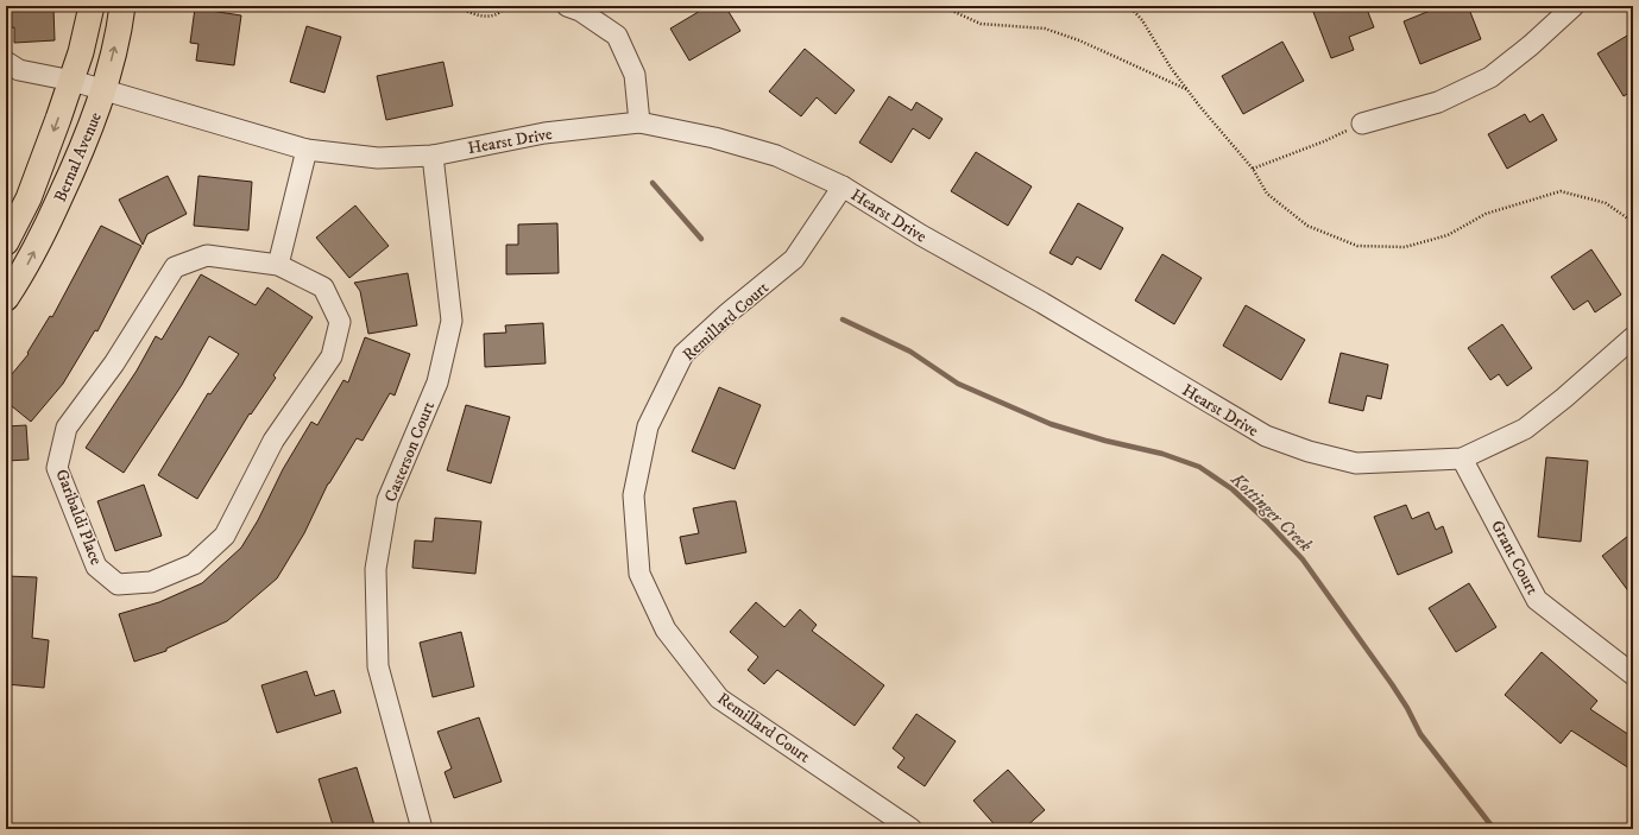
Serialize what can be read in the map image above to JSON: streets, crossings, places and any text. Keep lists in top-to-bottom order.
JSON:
{
  "streets": {
    "main road": ["Bernal Avenue"],
    "street": [
      "Hearst Drive",
      "Remillard Court",
      "Casterson Court",
      "Garibaldi Place",
      "Grant Court"
    ]
  },
  "crossings": [
    ["Hearst Drive", "Bernal Avenue"],
    ["Hearst Drive", "Remillard Court"],
    ["Hearst Drive", "Casterson Court"],
    ["Hearst Drive", "Grant Court"]
  ],
  "water": ["Kottinger Creek"]
}
